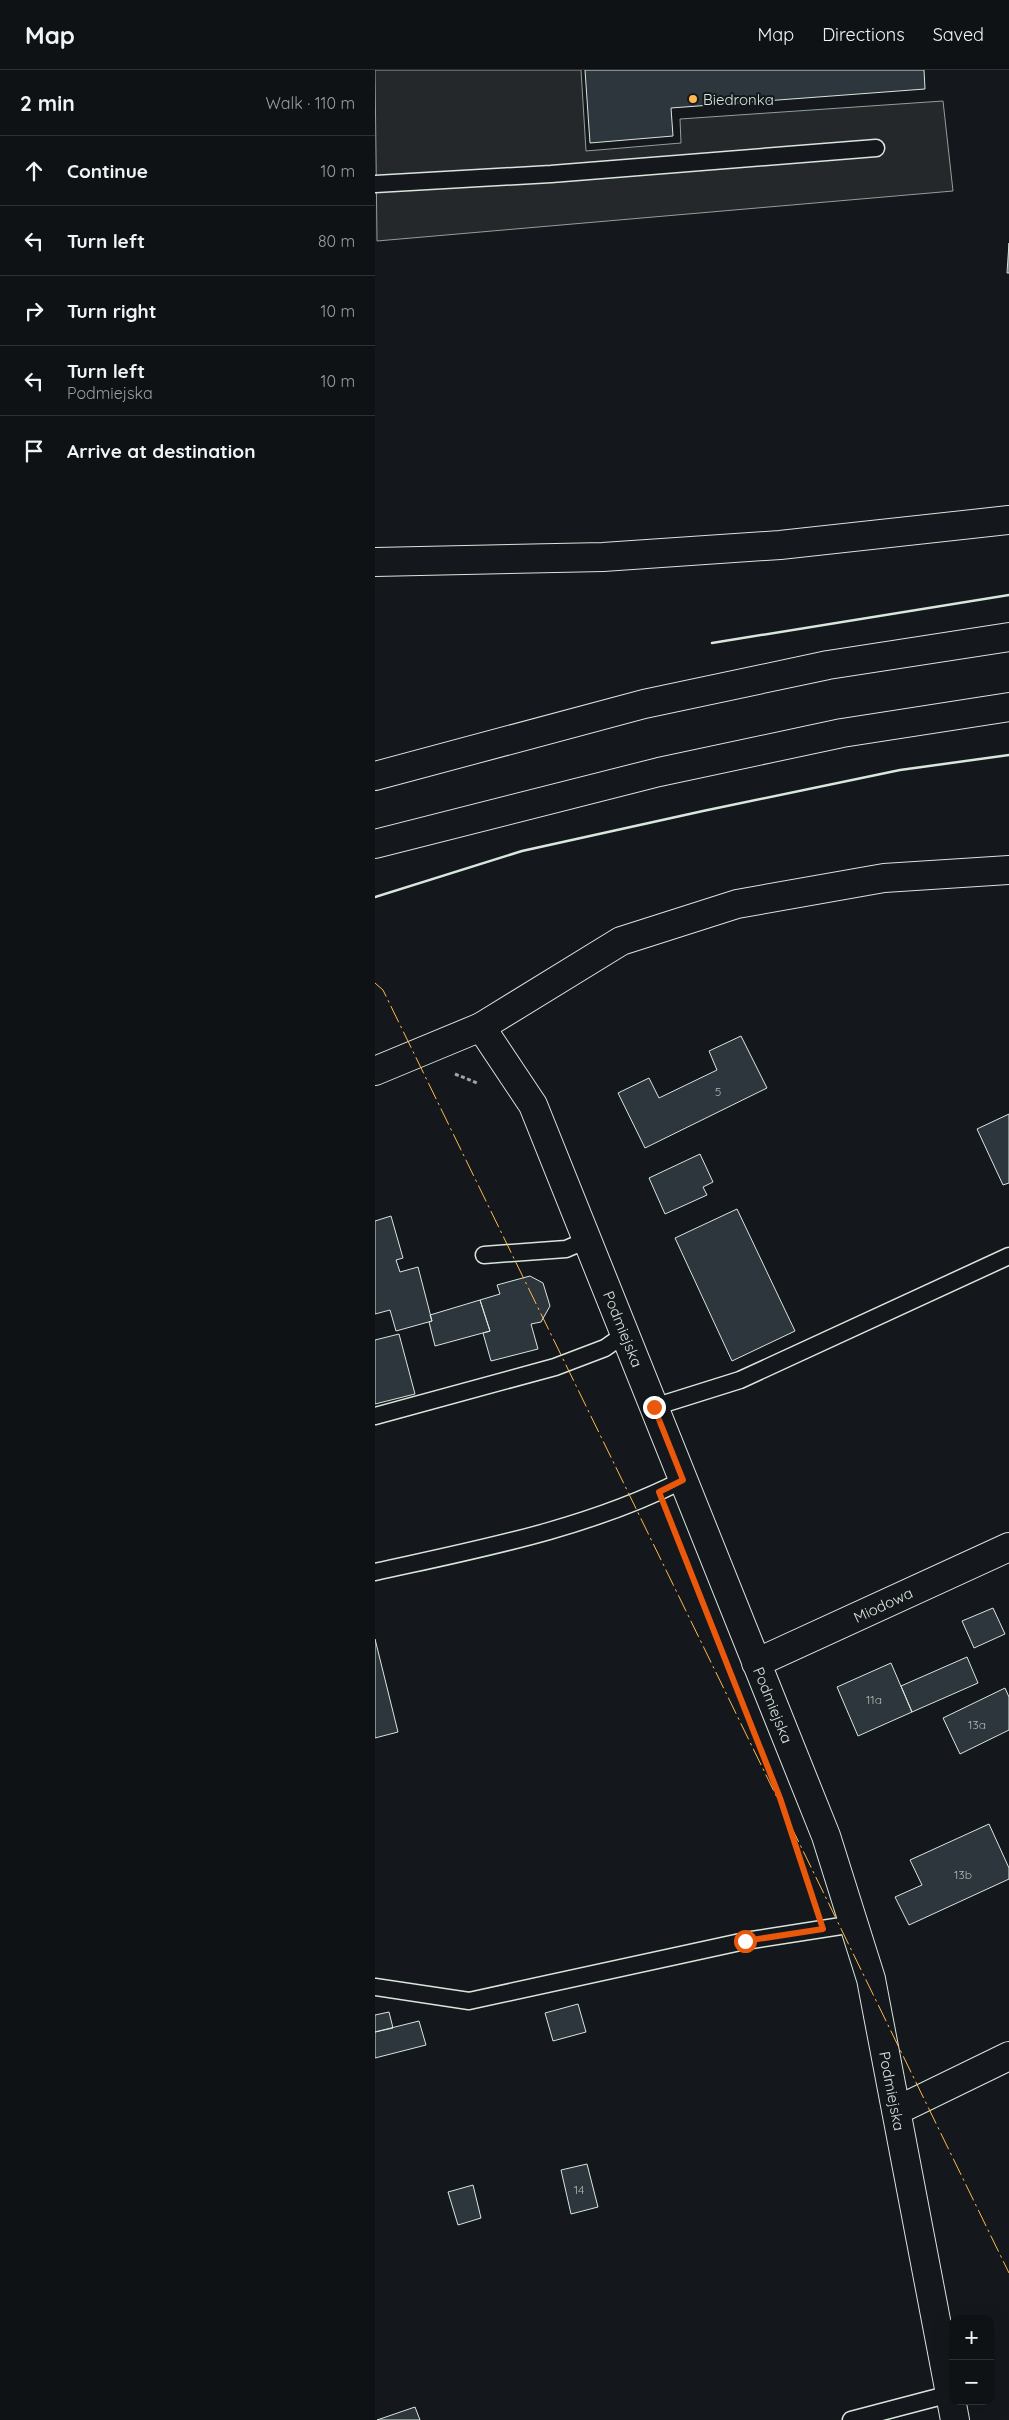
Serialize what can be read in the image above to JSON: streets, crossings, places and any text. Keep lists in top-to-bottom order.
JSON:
{
  "streets": {
    "main road": ["Podmiejska", "Miodowa"]
  },
  "crossings": [
    ["Podmiejska", "Miodowa"]
  ],
  "places": ["Biedronka"],
  "house_numbers": [
    "5",
    "11a",
    "13a",
    "13b",
    "14"
  ],
  "page": {
    "header": "Map",
    "nav": ["Map", "Directions", "Saved"],
    "heading": ["2 min", "Walk · 110 m"],
    "list": [
      ["Continue", "10 m"],
      ["Turn left", "80 m"],
      ["Turn right", "10 m"],
      ["Turn left", "Podmiejska", "10 m"],
      "Arrive at destination"
    ],
    "map_buttons": ["+", "−"]
  }
}
